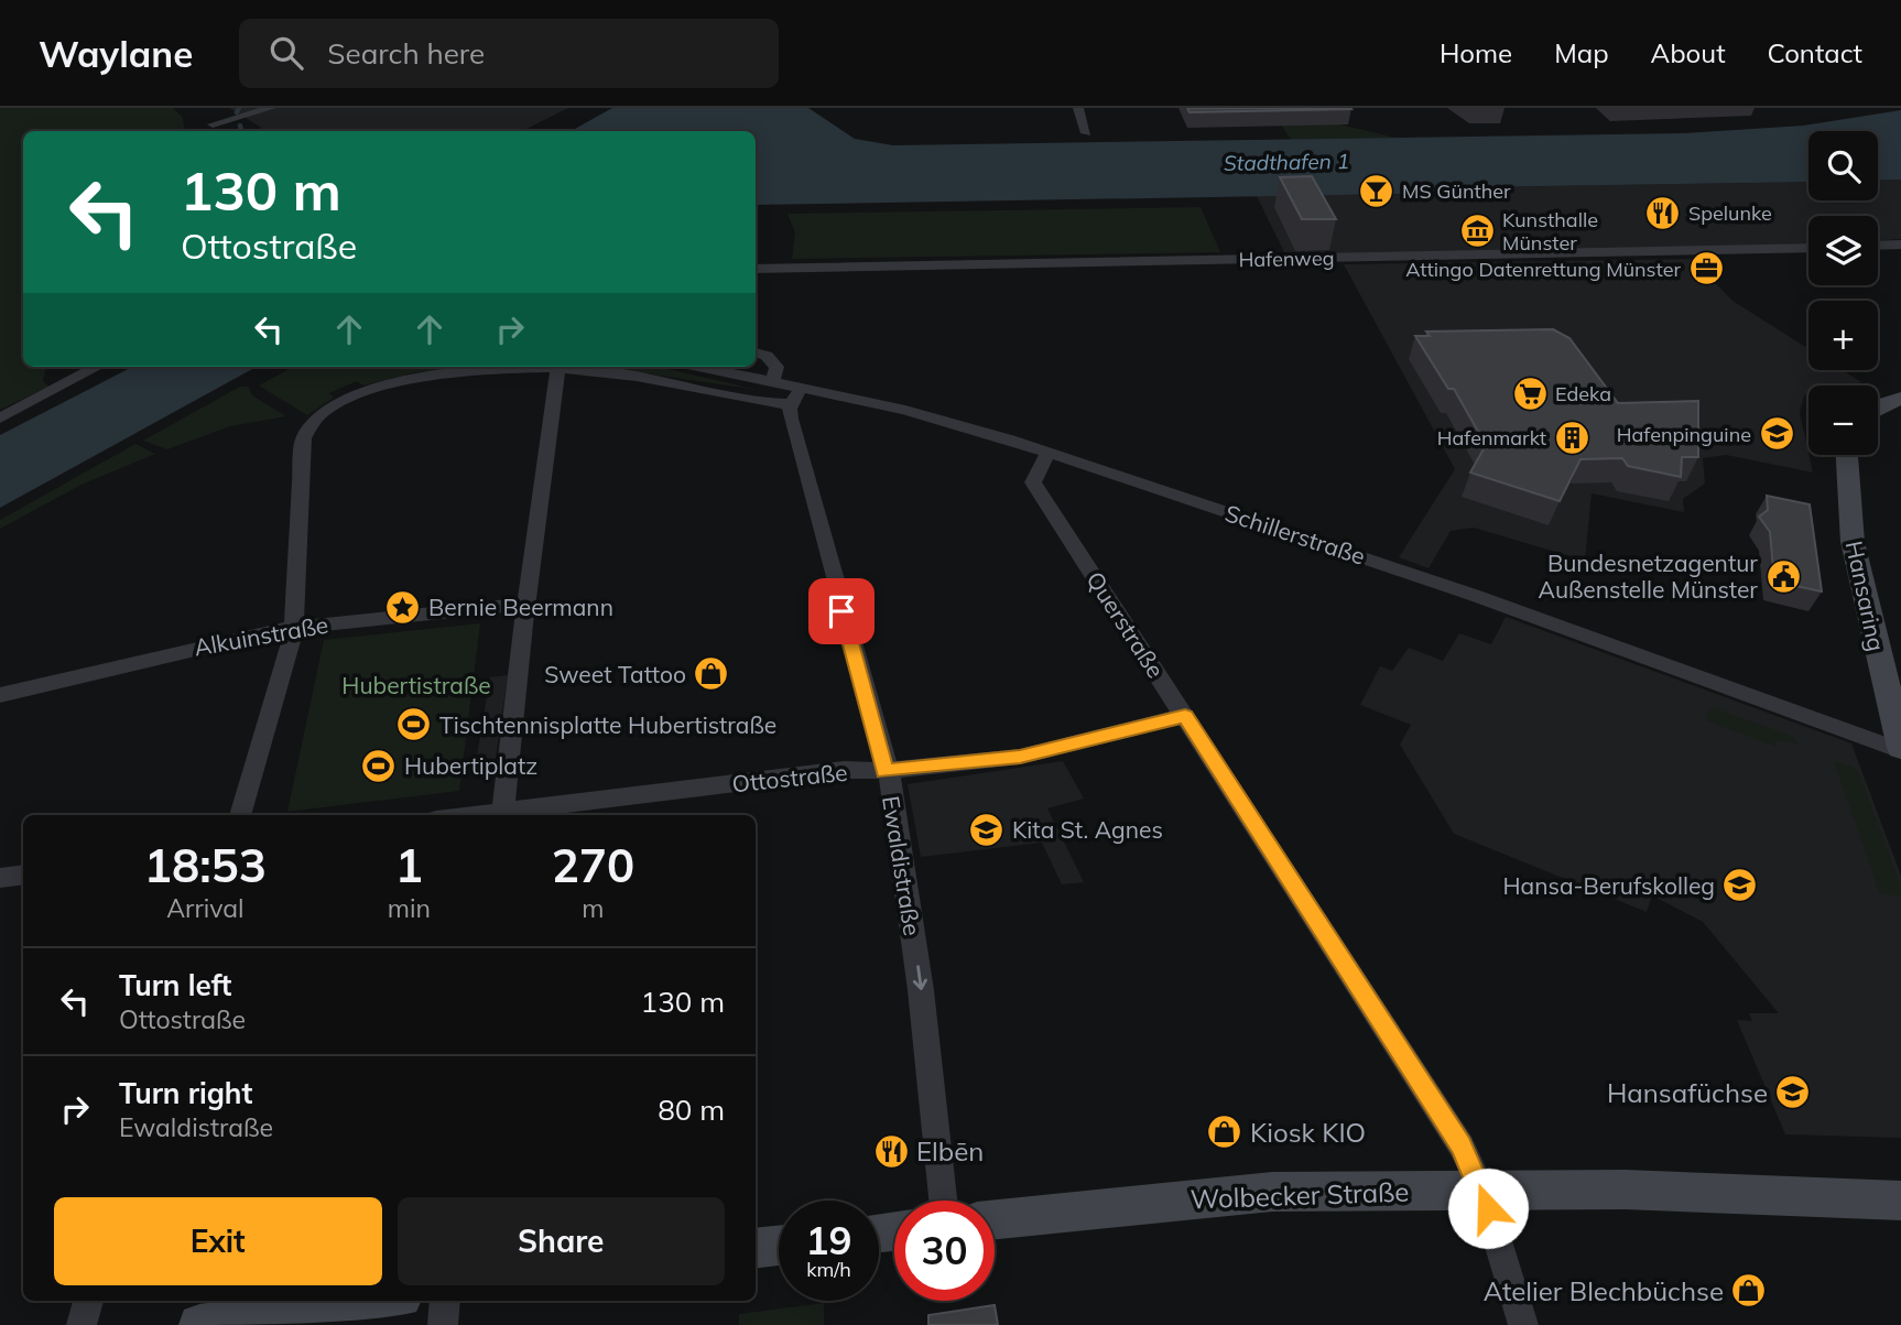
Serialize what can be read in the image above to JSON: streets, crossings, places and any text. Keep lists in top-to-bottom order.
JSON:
{
  "streets": {
    "main road": ["Hansaring", "Wolbecker Straße"],
    "street": [
      "Hafenweg",
      "Schillerstraße",
      "Querstraße",
      "Alkuinstraße",
      "Ottostraße",
      "Ewaldistraße"
    ]
  },
  "crossings": [
    ["Schillerstraße", "Hansaring"],
    ["Schillerstraße", "Querstraße"],
    ["Schillerstraße", "Alkuinstraße"],
    ["Schillerstraße", "Ewaldistraße"],
    ["Querstraße", "Ottostraße"],
    ["Querstraße", "Wolbecker Straße"],
    ["Ottostraße", "Ewaldistraße"]
  ],
  "one_way": ["Ewaldistraße"],
  "water": ["Stadthafen 1"],
  "parks": ["Hubertistraße"],
  "places": {
    "bar": ["MS Günther"],
    "restaurant": ["Spelunke", "Elbēn"],
    "museum": ["Kunsthalle Münster"],
    "office": ["Attingo Datenrettung Münster"],
    "supermarket": ["Edeka"],
    "school or university": [
      "Hafenpinguine",
      "Kita St. Agnes",
      "Hansa-Berufskolleg",
      "Hansafüchse"
    ],
    "building": ["Hafenmarkt"],
    "public building": ["Bundesnetzagentur Außenstelle Münster"],
    "place": ["Bernie Beermann"],
    "shop": ["Sweet Tattoo", "Kiosk KIO", "Atelier Blechbüchse"],
    "sports": ["Tischtennisplatte Hubertistraße", "Hubertiplatz"]
  },
  "page": {
    "header": "Waylane",
    "search": "Search here",
    "nav": [
      "Home",
      "Map",
      "About",
      "Contact"
    ],
    "map_buttons": ["+", "−"],
    "turn": ["130 m", "Ottostraße"],
    "eta": [
      "18:53",
      "Arrival",
      "1",
      "min",
      "270",
      "m"
    ],
    "list": [
      {
        "name": "Turn left",
        "note": "Ottostraße",
        "value": "130 m"
      },
      {
        "name": "Turn right",
        "note": "Ewaldistraße",
        "value": "80 m"
      }
    ],
    "buttons": ["Exit", "Share"],
    "speed": "19 km/h",
    "limit": "30"
  }
}
